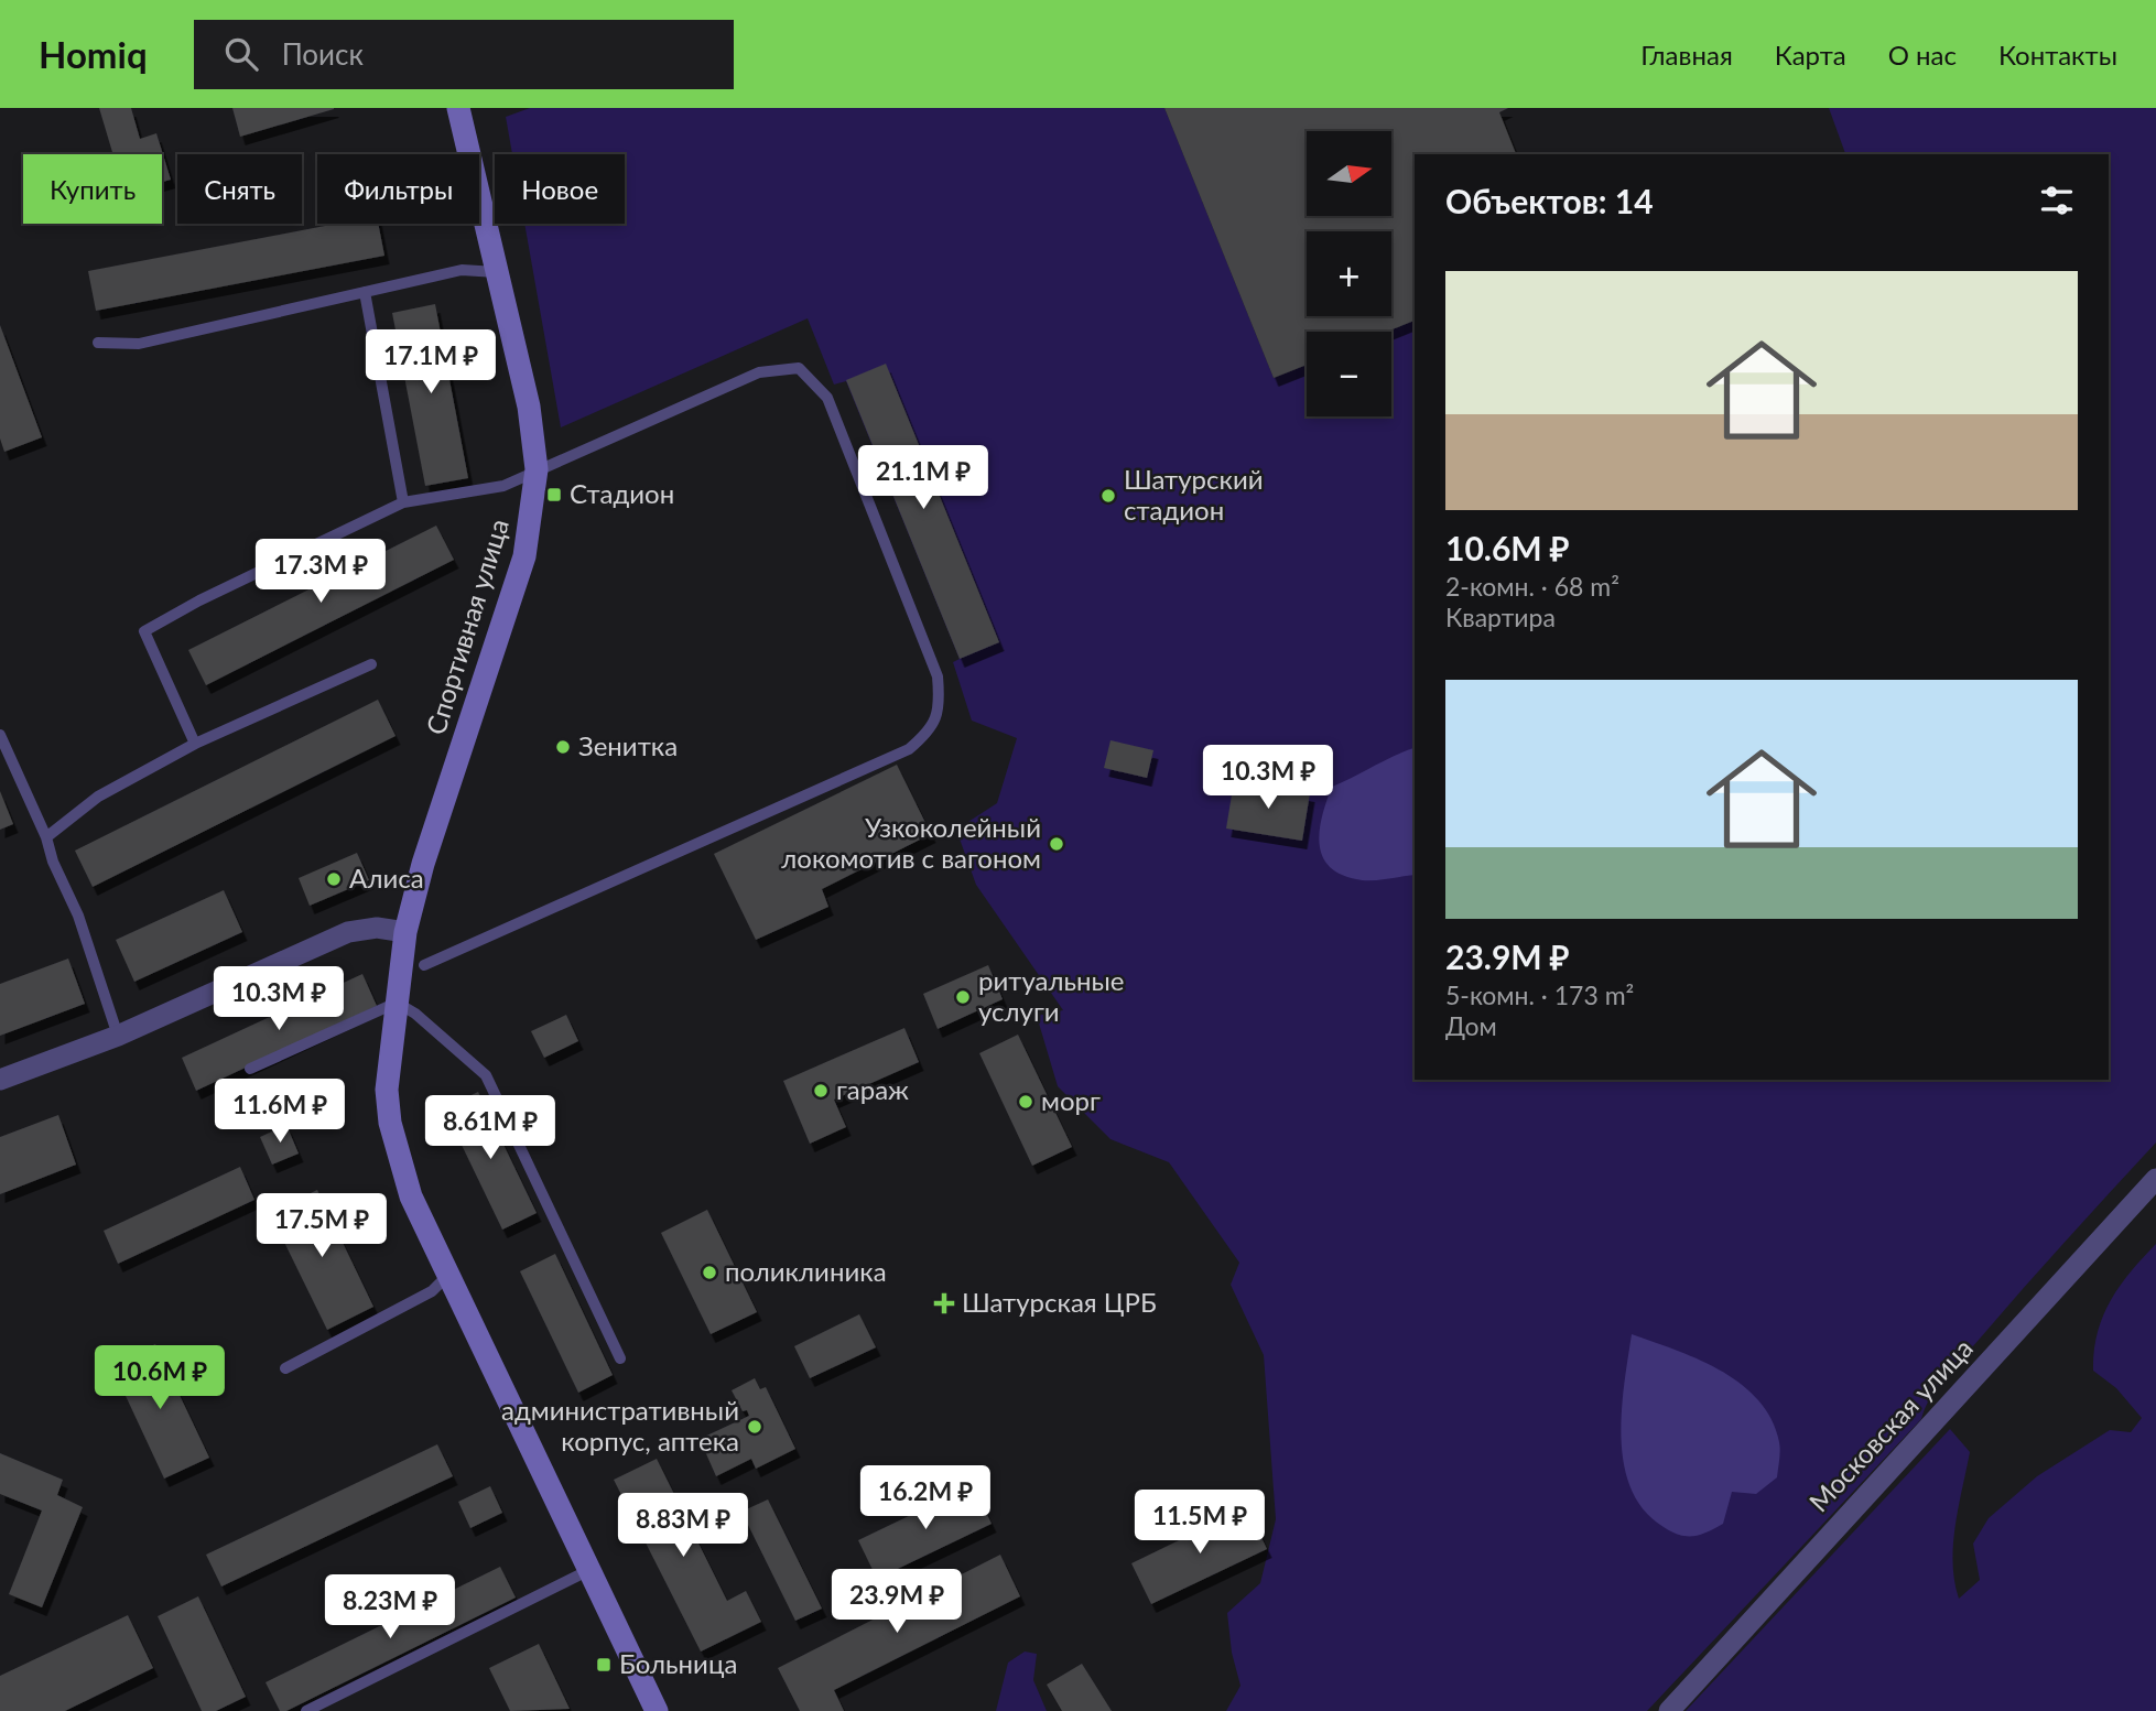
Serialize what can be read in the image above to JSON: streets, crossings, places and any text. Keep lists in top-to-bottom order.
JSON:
{
  "streets": {
    "street": ["Спортивная улица", "Московская улица"]
  },
  "places": {
    "transit": ["Стадион", "Больница"],
    "other": [
      "Шатурский стадион",
      "Зенитка",
      "Узкоколейный локомотив с вагоном",
      "Алиса",
      "ритуальные услуги",
      "гараж",
      "морг",
      "поликлиника",
      "административный корпус, аптека"
    ],
    "health": ["Шатурская ЦРБ"]
  },
  "north": "right",
  "page": {
    "header": "Homiq",
    "search": "Поиск",
    "nav": [
      "Главная",
      "Карта",
      "О нас",
      "Контакты"
    ],
    "map_buttons": ["+", "−"],
    "chip": [
      "Купить",
      "Снять",
      "Фильтры",
      "Новое"
    ],
    "heading": "Объектов: 14",
    "list": [
      {
        "name": "10.6M ₽",
        "note": "2-комн. · 68 m² · Квартира"
      },
      {
        "name": "23.9M ₽",
        "note": "5-комн. · 173 m² · Дом"
      }
    ],
    "price": [
      "17.1M ₽",
      "21.1M ₽",
      "17.3M ₽",
      "10.3M ₽",
      "10.3M ₽",
      "11.6M ₽",
      "8.61M ₽",
      "17.5M ₽",
      "10.6M ₽",
      "16.2M ₽",
      "11.5M ₽",
      "8.83M ₽",
      "23.9M ₽",
      "8.23M ₽"
    ]
  }
}
